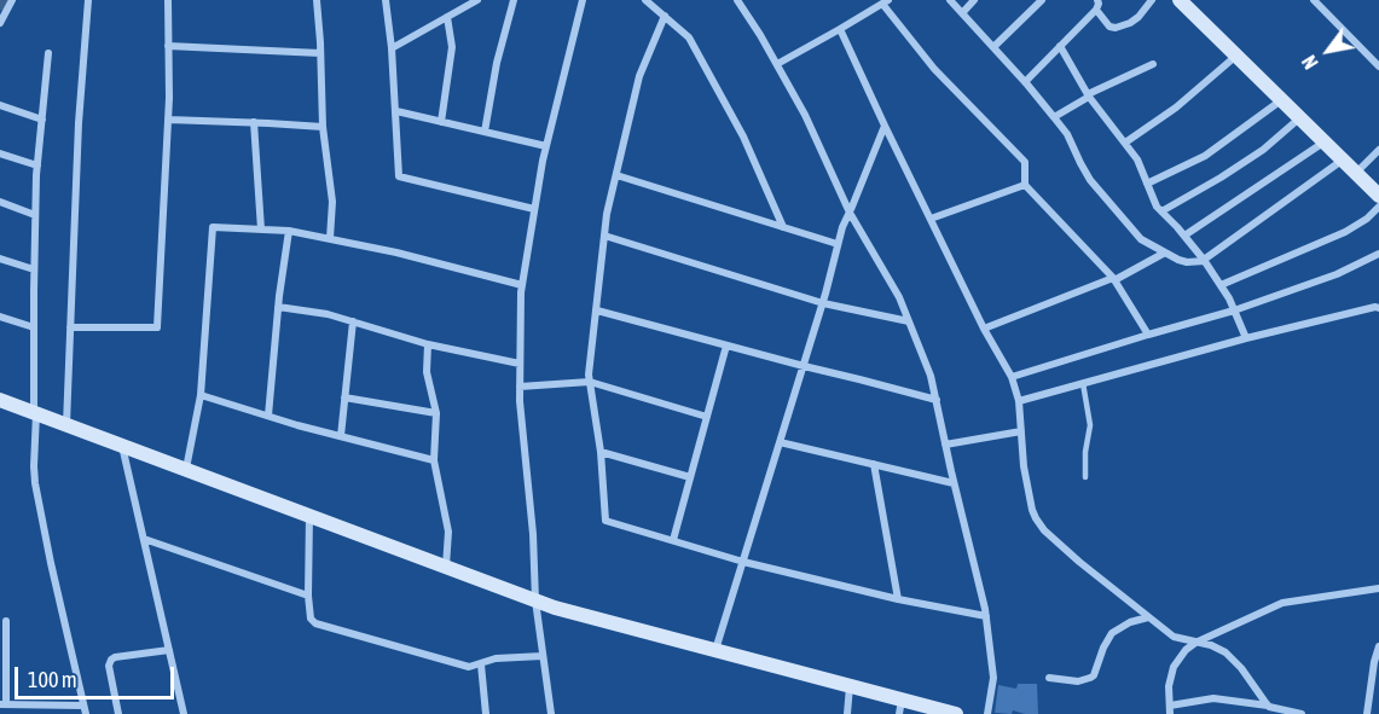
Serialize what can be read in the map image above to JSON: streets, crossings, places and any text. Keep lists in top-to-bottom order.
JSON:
{
  "scale_bar": "100 m",
  "north": "bottom left"
}
